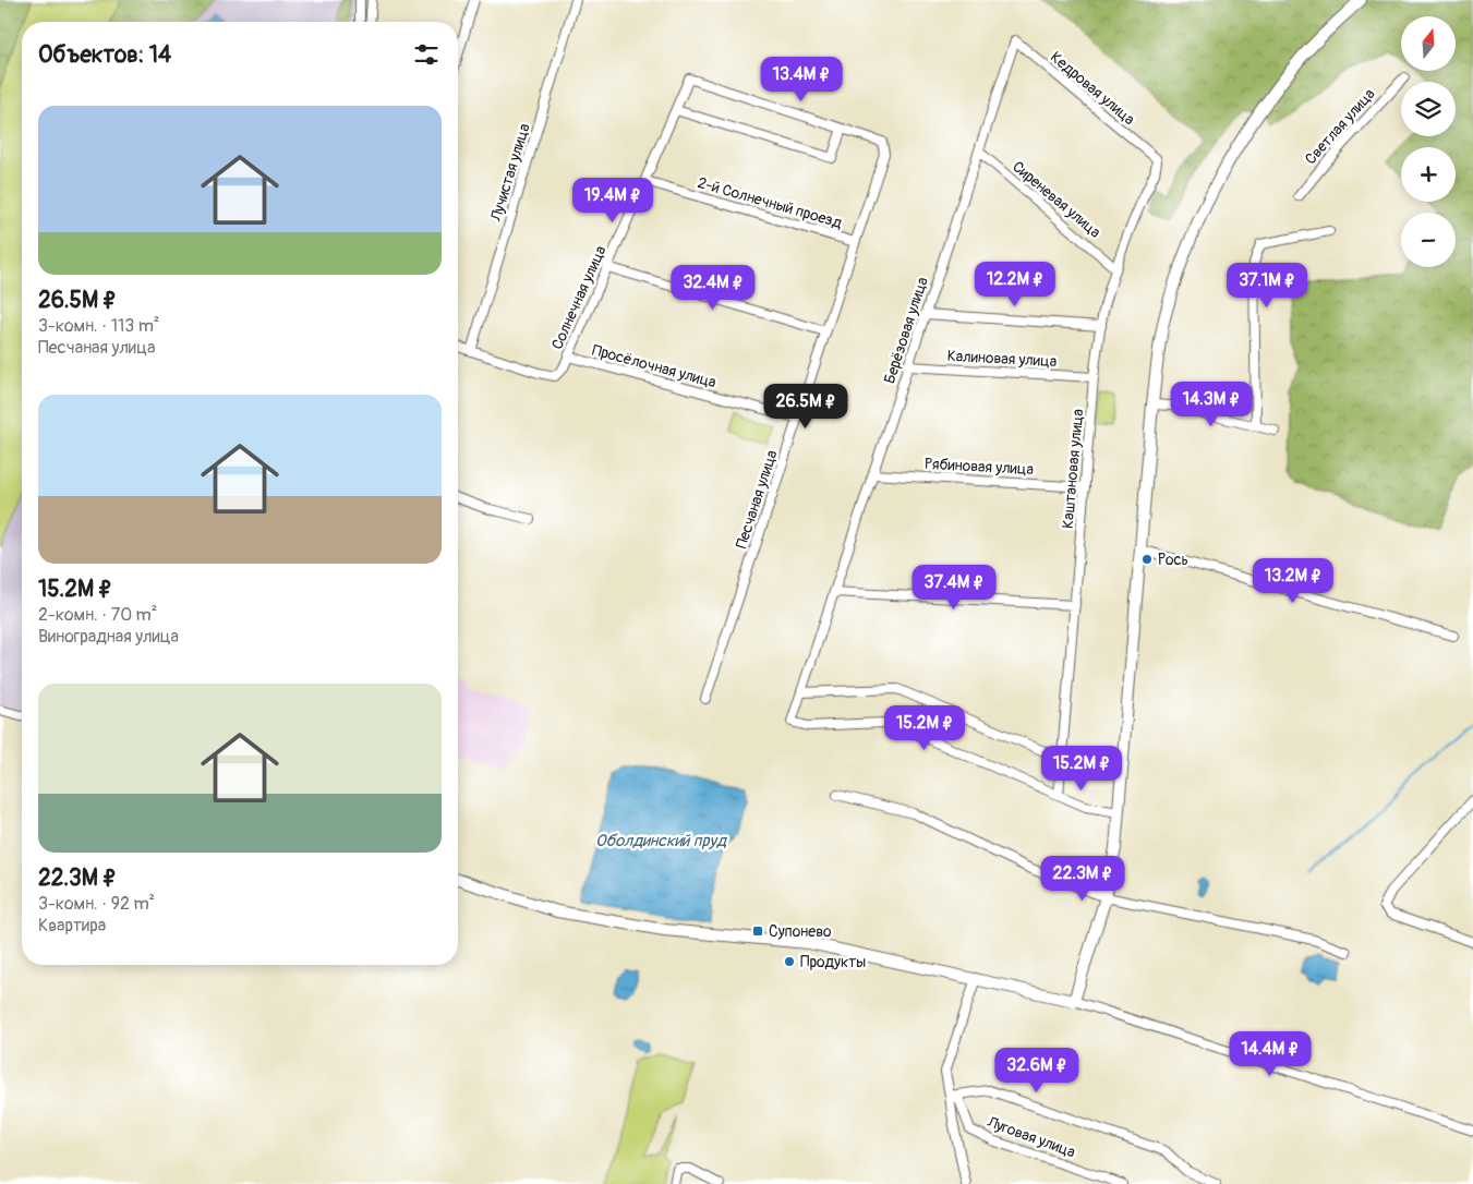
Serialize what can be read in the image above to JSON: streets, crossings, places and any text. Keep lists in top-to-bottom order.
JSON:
{
  "streets": {
    "street": [
      "Кедровая улица",
      "Светлая улица",
      "Лучистая улица",
      "Сиреневая улица",
      "2-й Солнечный проезд",
      "Солнечная улица",
      "Берёзовая улица",
      "Калиновая улица",
      "Просёлочная улица",
      "Рябиновая улица",
      "Каштановая улица",
      "Песчаная улица",
      "Луговая улица"
    ]
  },
  "crossings": [
    ["Кедровая улица", "Берёзовая улица"],
    ["Кедровая улица", "Каштановая улица"],
    ["Лучистая улица", "Солнечная улица"],
    ["Сиреневая улица", "Берёзовая улица"],
    ["Сиреневая улица", "Каштановая улица"],
    ["2-й Солнечный проезд", "Солнечная улица"],
    ["2-й Солнечный проезд", "Песчаная улица"],
    ["Солнечная улица", "Просёлочная улица"],
    ["Солнечная улица", "Песчаная улица"],
    ["Берёзовая улица", "Калиновая улица"],
    ["Берёзовая улица", "Рябиновая улица"],
    ["Берёзовая улица", "Каштановая улица"],
    ["Калиновая улица", "Каштановая улица"],
    ["Просёлочная улица", "Песчаная улица"],
    ["Рябиновая улица", "Каштановая улица"]
  ],
  "water": ["Оболдинский пруд"],
  "places": {
    "other": ["Рось", "Продукты"],
    "transit": ["Супонево"]
  },
  "north": "top",
  "page": {
    "map_buttons": ["+", "−"],
    "heading": "Объектов: 14",
    "price": [
      "13.4M ₽",
      "19.4M ₽",
      "12.2M ₽",
      "37.1M ₽",
      "32.4M ₽",
      "14.3M ₽",
      "26.5M ₽",
      "13.2M ₽",
      "37.4M ₽",
      "15.2M ₽",
      "15.2M ₽",
      "22.3M ₽",
      "14.4M ₽",
      "32.6M ₽"
    ],
    "list": [
      {
        "name": "26.5M ₽",
        "note": "3-комн. · 113 m² · Песчаная улица"
      },
      {
        "name": "15.2M ₽",
        "note": "2-комн. · 70 m² · Виноградная улица"
      },
      {
        "name": "22.3M ₽",
        "note": "3-комн. · 92 m² · Квартира"
      }
    ]
  }
}
